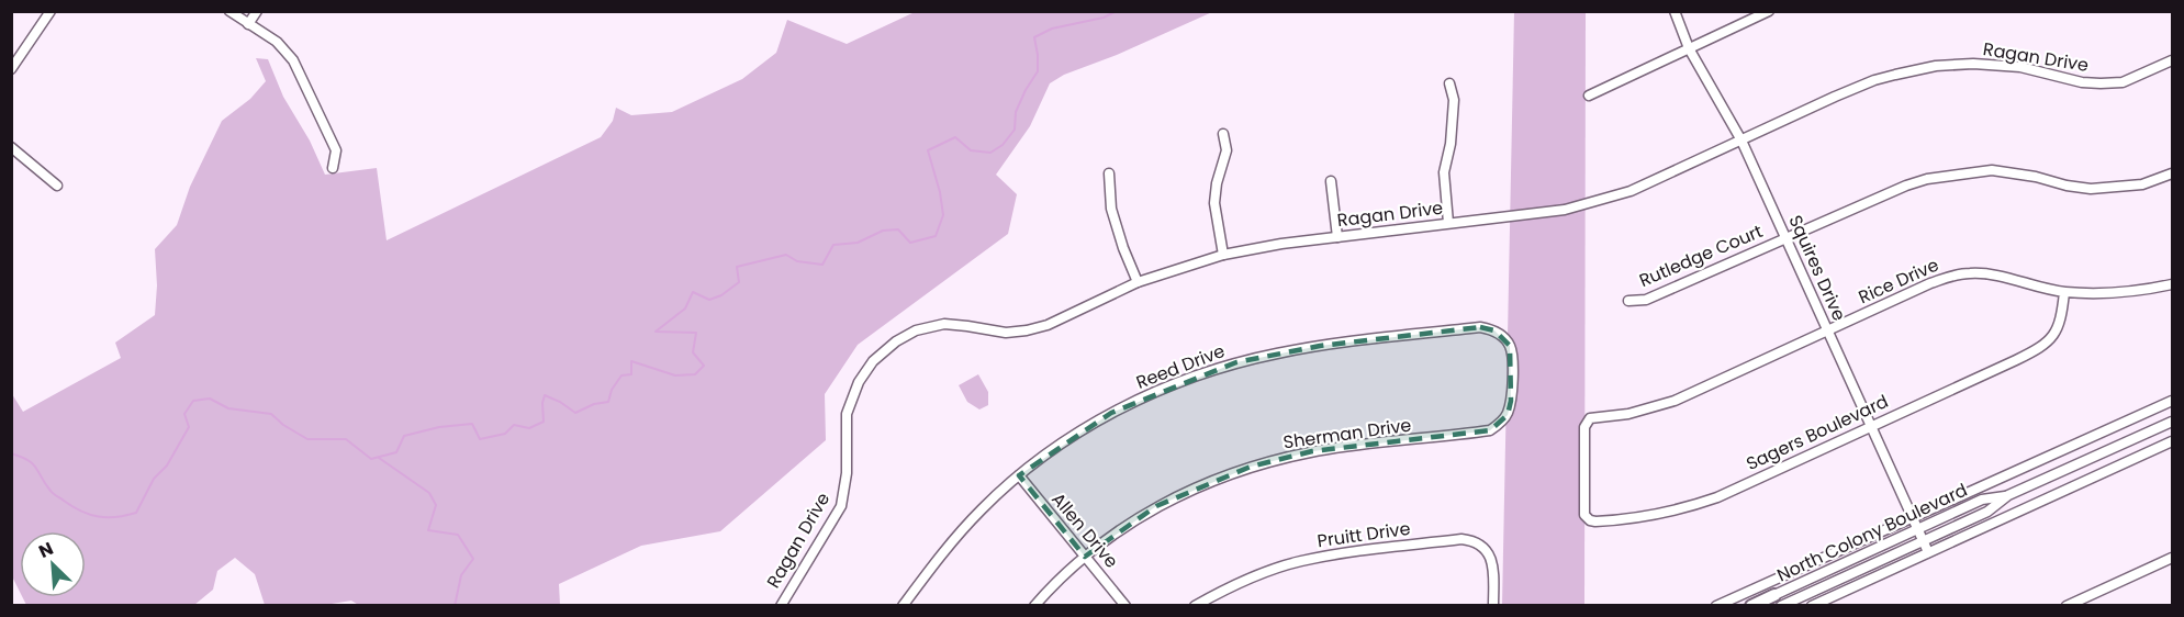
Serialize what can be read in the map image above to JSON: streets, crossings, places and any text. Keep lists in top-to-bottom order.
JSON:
{
  "streets": {
    "main road": ["North Colony Boulevard"],
    "street": [
      "Ragan Drive",
      "Rutledge Court",
      "Squires Drive",
      "Rice Drive",
      "Reed Drive",
      "Sagers Boulevard",
      "Sherman Drive",
      "Allen Drive",
      "Pruitt Drive"
    ]
  },
  "crossings": [
    ["Ragan Drive", "Squires Drive"],
    ["Rutledge Court", "Squires Drive"],
    ["Squires Drive", "Rice Drive"],
    ["Squires Drive", "Sagers Boulevard"],
    ["Squires Drive", "North Colony Boulevard"],
    ["Rice Drive", "Sagers Boulevard"],
    ["Reed Drive", "Sherman Drive"],
    ["Reed Drive", "Allen Drive"],
    ["Sherman Drive", "Allen Drive"]
  ],
  "north": "top left"
}
